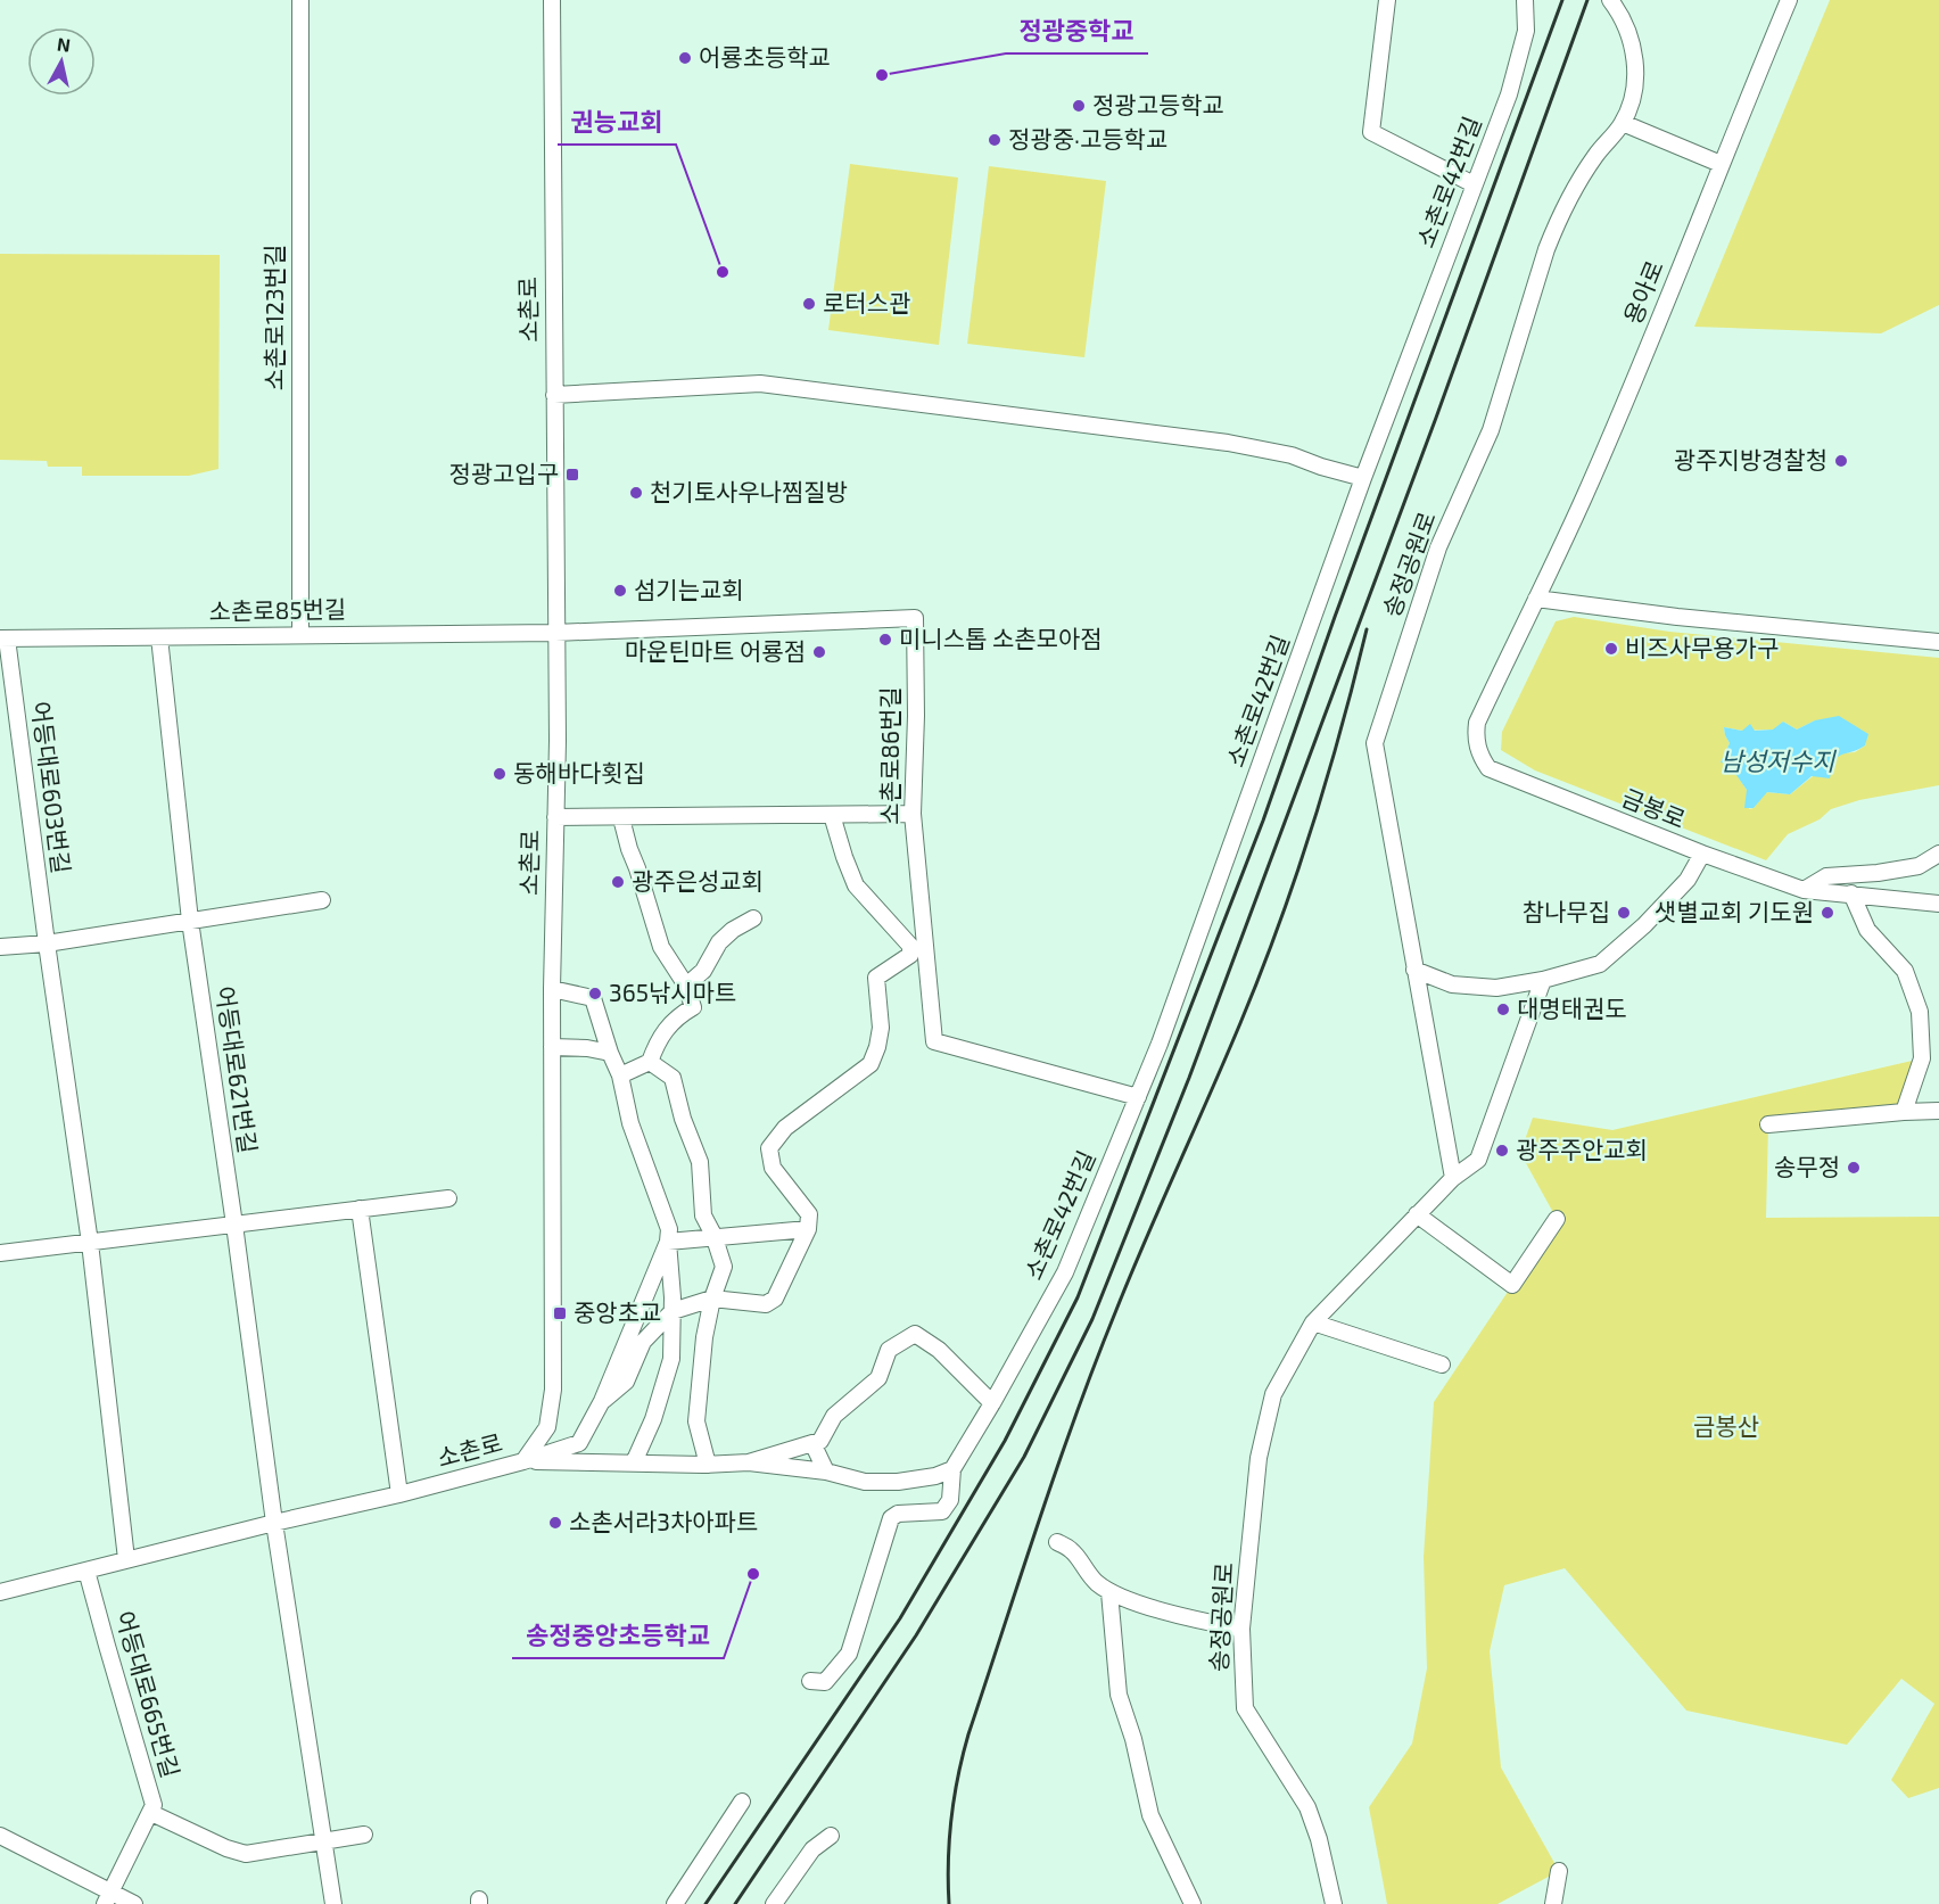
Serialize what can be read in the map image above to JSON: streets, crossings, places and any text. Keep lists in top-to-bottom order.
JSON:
{
  "streets": {
    "street": [
      "소촌로42번길",
      "용아로",
      "소촌로",
      "소촌로123번길",
      "송정공원로",
      "소촌로85번길",
      "소촌로86번길",
      "어등대로603번길",
      "금봉로",
      "어등대로621번길",
      "어등대로665번길"
    ]
  },
  "crossings": [
    ["소촌로42번길", "소촌로86번길"],
    ["용아로", "금봉로"],
    ["소촌로", "소촌로85번길"],
    ["소촌로", "소촌로86번길"],
    ["소촌로", "어등대로665번길"],
    ["소촌로123번길", "소촌로85번길"],
    ["소촌로85번길", "소촌로86번길"],
    ["소촌로85번길", "어등대로603번길"]
  ],
  "water": ["남성저수지"],
  "parks": ["금봉산"],
  "places": {
    "other": [
      "어룡초등학교",
      "정광중학교",
      "정광고등학교",
      "정광중·고등학교",
      "권능교회",
      "로터스관",
      "광주지방경찰청",
      "천기토사우나찜질방",
      "섬기는교회",
      "미니스톱 소촌모아점",
      "비즈사무용가구",
      "마운틴마트 어룡점",
      "동해바다횟집",
      "광주은성교회",
      "참나무집",
      "샛별교회 기도원",
      "365낚시마트",
      "대명태권도",
      "광주주안교회",
      "송무정",
      "소촌서라3차아파트",
      "송정중앙초등학교"
    ],
    "transit": ["정광고입구", "중앙초교"]
  },
  "north": "top"
}
